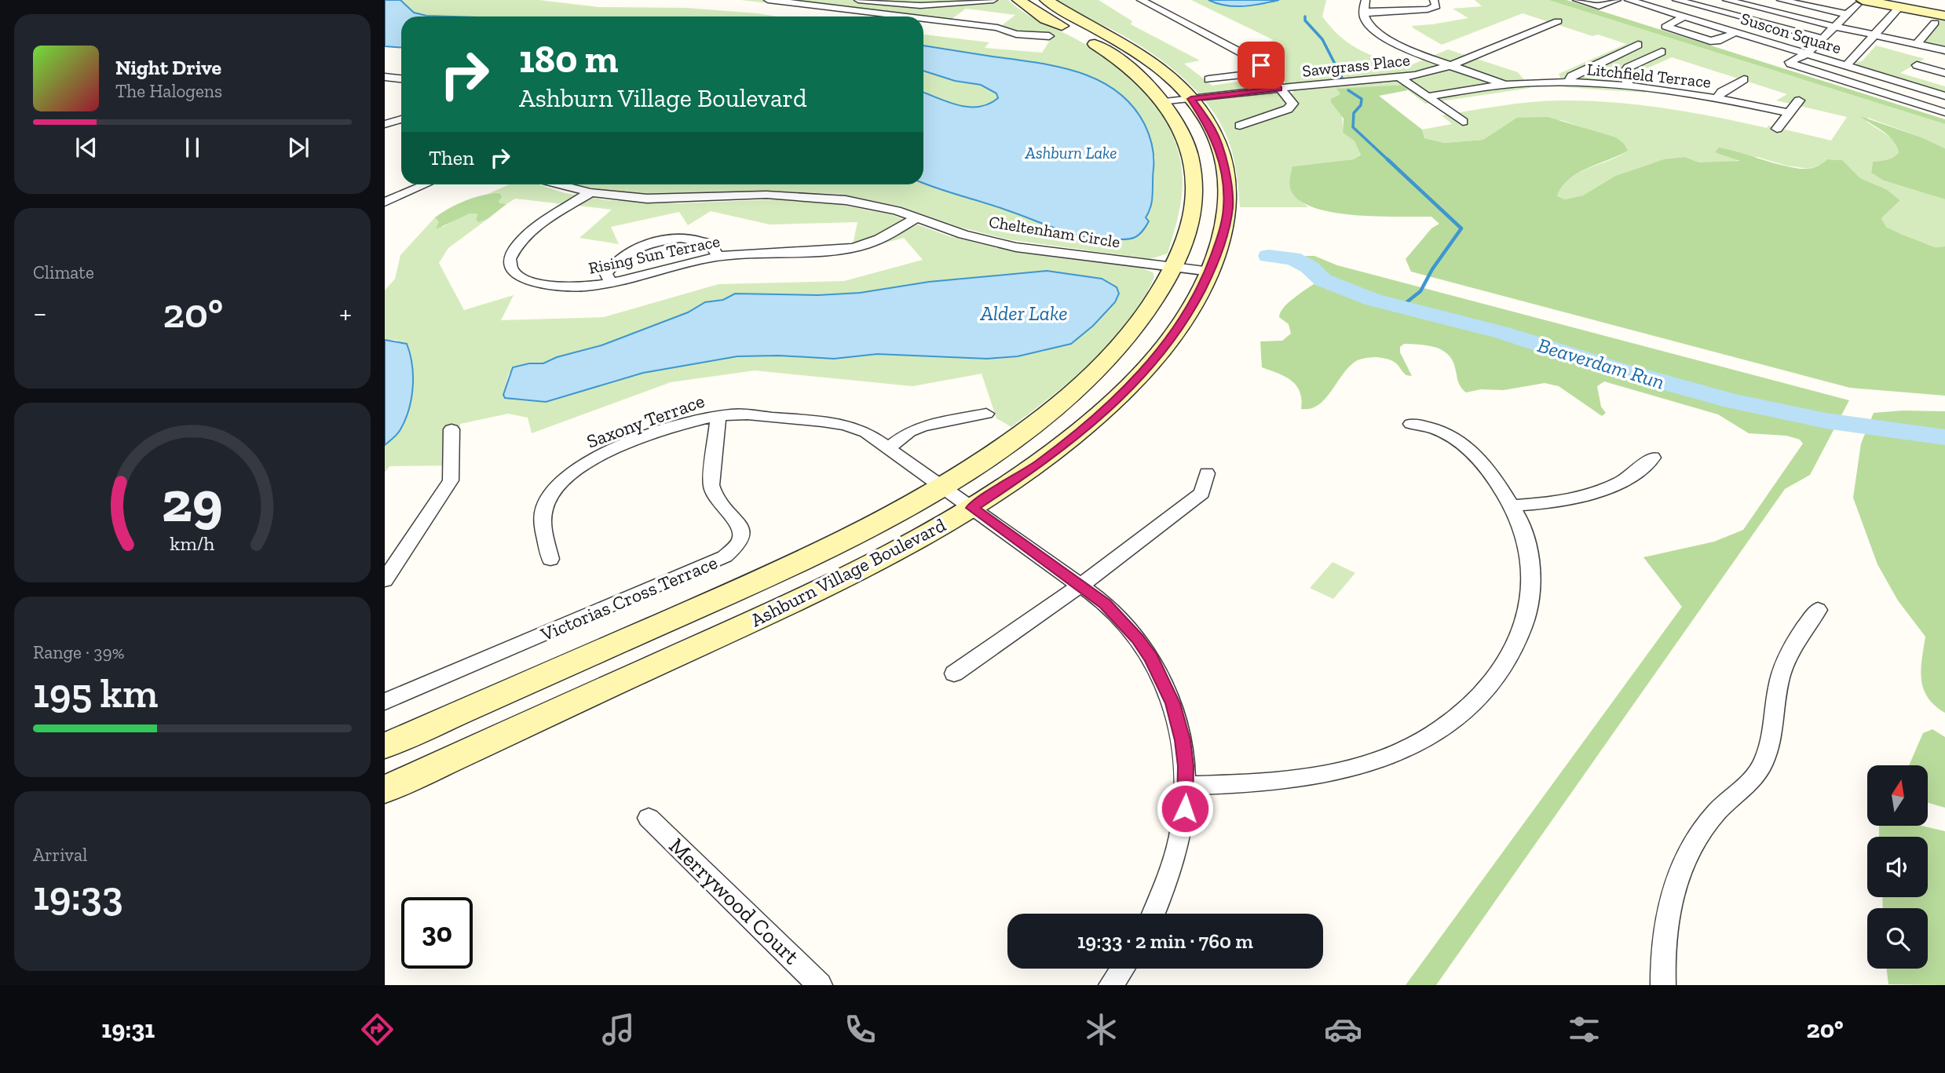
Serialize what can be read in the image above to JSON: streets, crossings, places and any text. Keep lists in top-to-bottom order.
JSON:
{
  "streets": {
    "main road": ["Ashburn Village Boulevard"],
    "street": [
      "Suscon Square",
      "Sawgrass Place",
      "Litchfield Terrace",
      "Cheltenham Circle",
      "Rising Sun Terrace",
      "Saxony Terrace",
      "Victorias Cross Terrace",
      "Merrywood Court"
    ]
  },
  "crossings": [
    ["Sawgrass Place", "Litchfield Terrace"],
    ["Sawgrass Place", "Ashburn Village Boulevard"],
    ["Cheltenham Circle", "Rising Sun Terrace"],
    ["Cheltenham Circle", "Ashburn Village Boulevard"],
    ["Saxony Terrace", "Ashburn Village Boulevard"],
    ["Saxony Terrace", "Victorias Cross Terrace"]
  ],
  "water": ["Ashburn Lake", "Alder Lake", "Beaverdam Run"],
  "north": "top",
  "page": {
    "turn": ["180 m", "Ashburn Village Boulevard"],
    "song": ["Night Drive", "The Halogens"],
    "then": "Then",
    "tile": [
      "Climate",
      ["Range · 39%", "195 km"],
      ["Arrival", "19:33"]
    ],
    "heat": ["−", "20°", "+"],
    "limit": "30",
    "trip": "19:33 · 2 min · 760 m",
    "tabs": ["19:31", "20°"],
    "gauge": ["29", "km/h"]
  }
}
